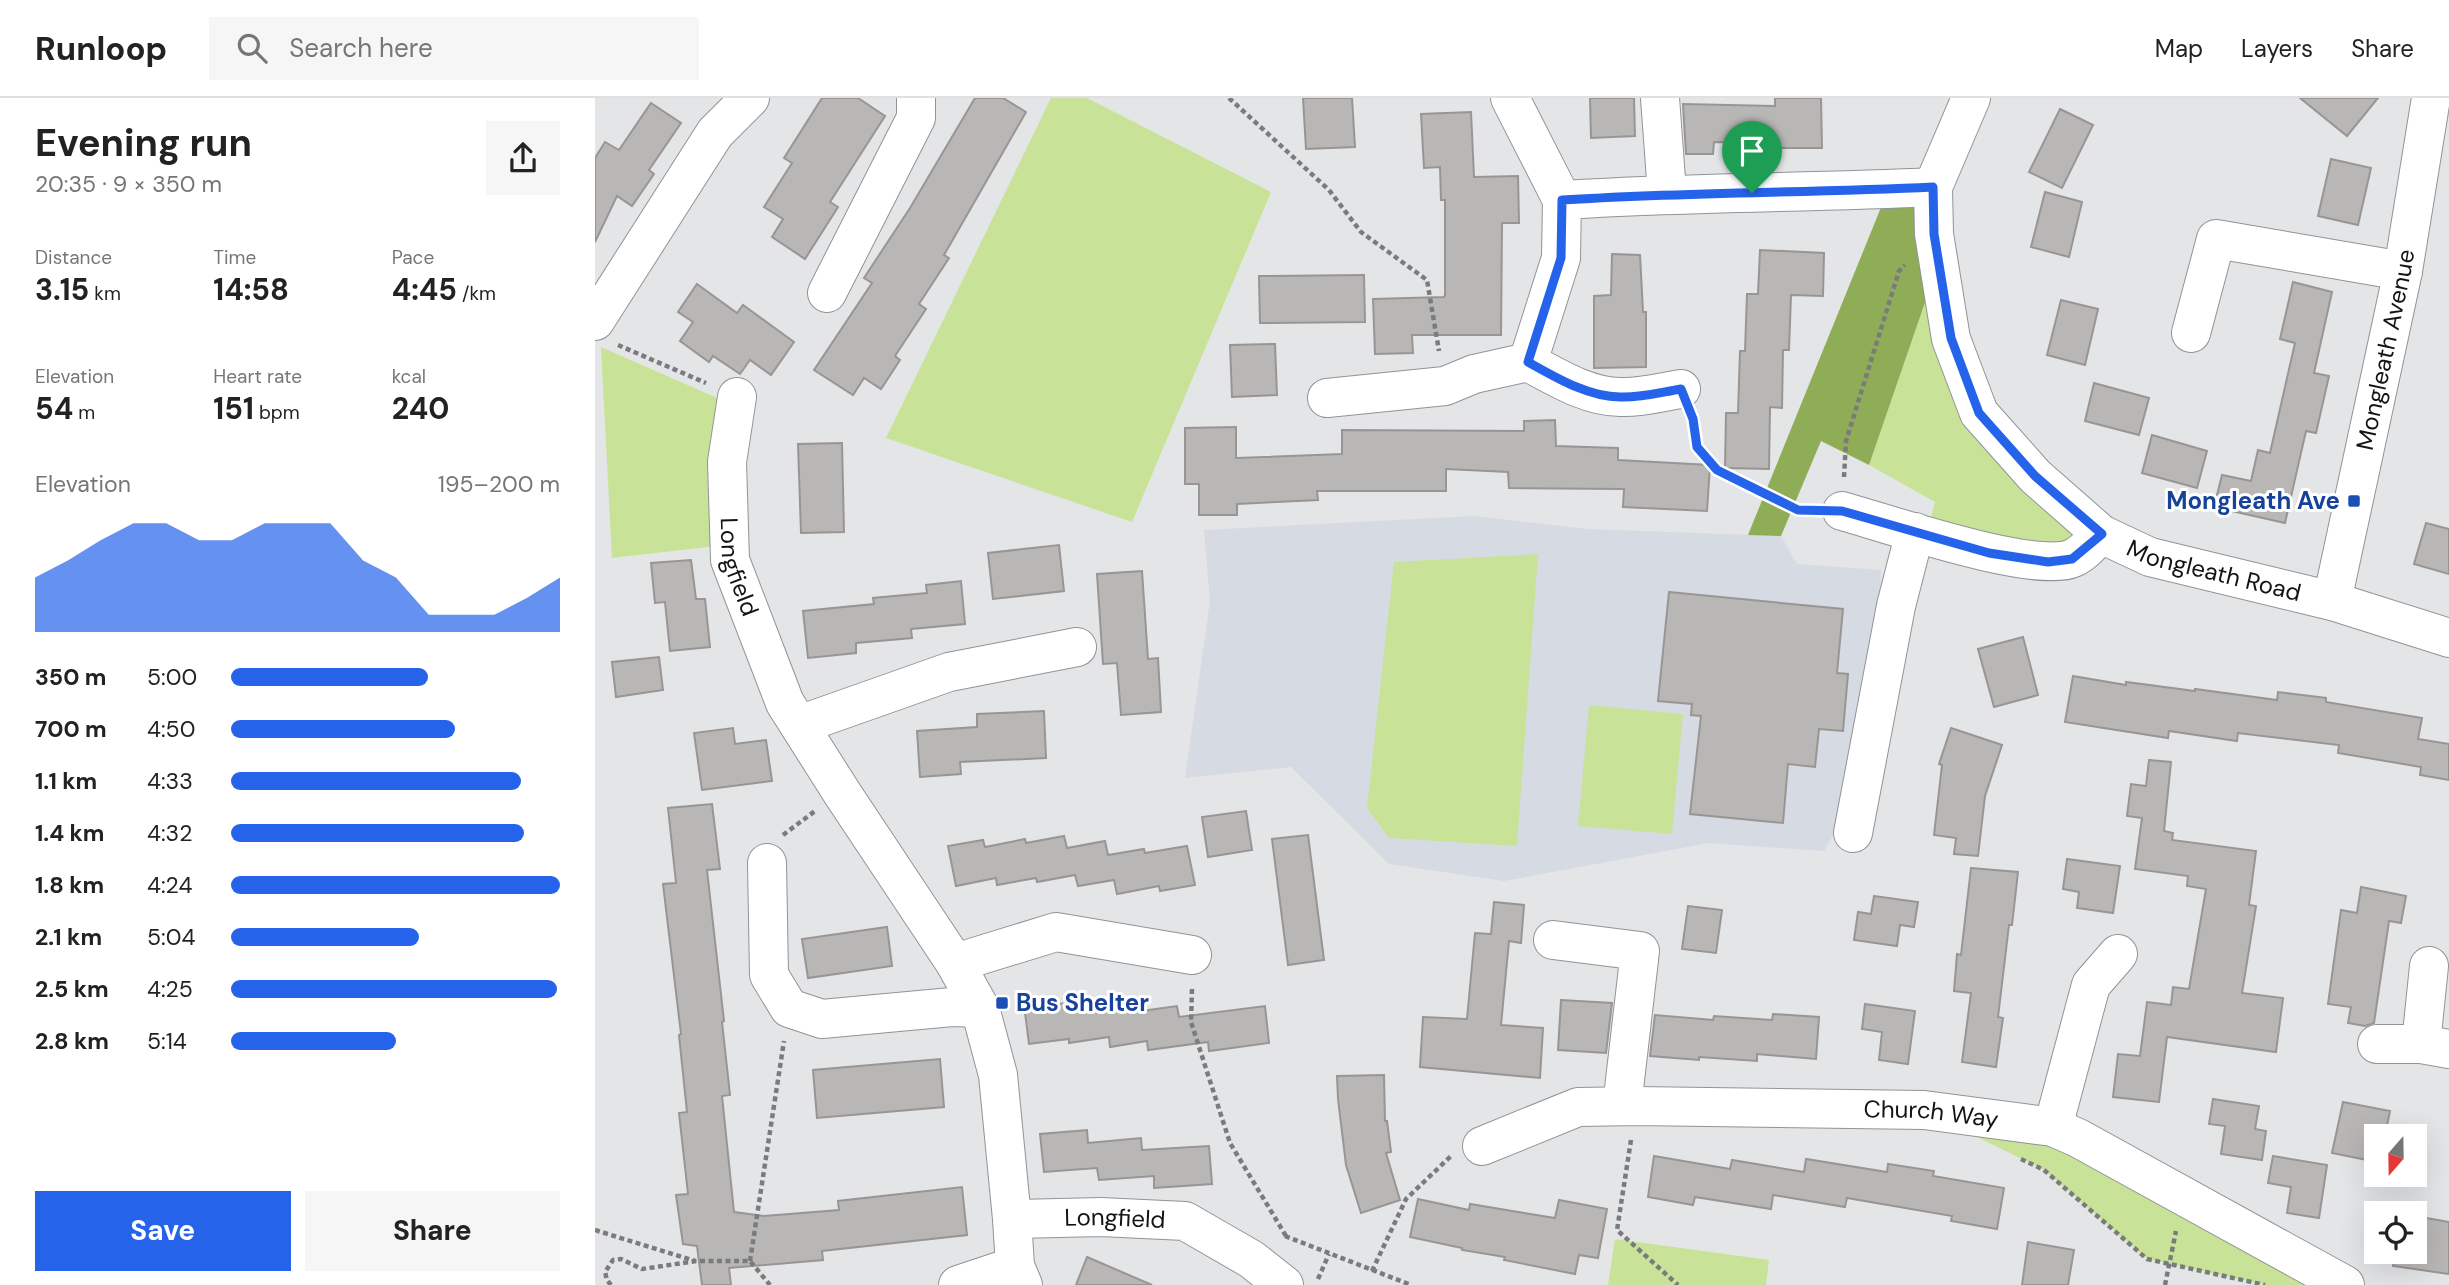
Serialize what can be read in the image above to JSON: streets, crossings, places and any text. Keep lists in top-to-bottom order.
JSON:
{
  "streets": {
    "street": [
      "Mongleath Avenue",
      "Longfield",
      "Mongleath Road",
      "Church Way"
    ]
  },
  "crossings": [
    ["Mongleath Avenue", "Mongleath Road"]
  ],
  "places": {
    "transit": ["Mongleath Ave", "Bus Shelter"]
  },
  "north": "bottom",
  "page": {
    "header": "Runloop",
    "search": "Search here",
    "nav": ["Map", "Layers", "Share"],
    "heading": ["Evening run", "20:35 · 9 × 350 m"],
    "stats": [
      ["Distance", "3.15 km"],
      ["Time", "14:58"],
      ["Pace", "4:45 /km"],
      ["Elevation", "54 m"],
      ["Heart rate", "151 bpm"],
      ["kcal", "240"]
    ],
    "chart": ["Elevation", "195–200 m"],
    "list": [
      {
        "name": "350 m",
        "note": "5:00"
      },
      {
        "name": "700 m",
        "note": "4:50"
      },
      {
        "name": "1.1 km",
        "note": "4:33"
      },
      {
        "name": "1.4 km",
        "note": "4:32"
      },
      {
        "name": "1.8 km",
        "note": "4:24"
      },
      {
        "name": "2.1 km",
        "note": "5:04"
      },
      {
        "name": "2.5 km",
        "note": "4:25"
      },
      {
        "name": "2.8 km",
        "note": "5:14"
      }
    ],
    "buttons": ["Save", "Share"]
  }
}
